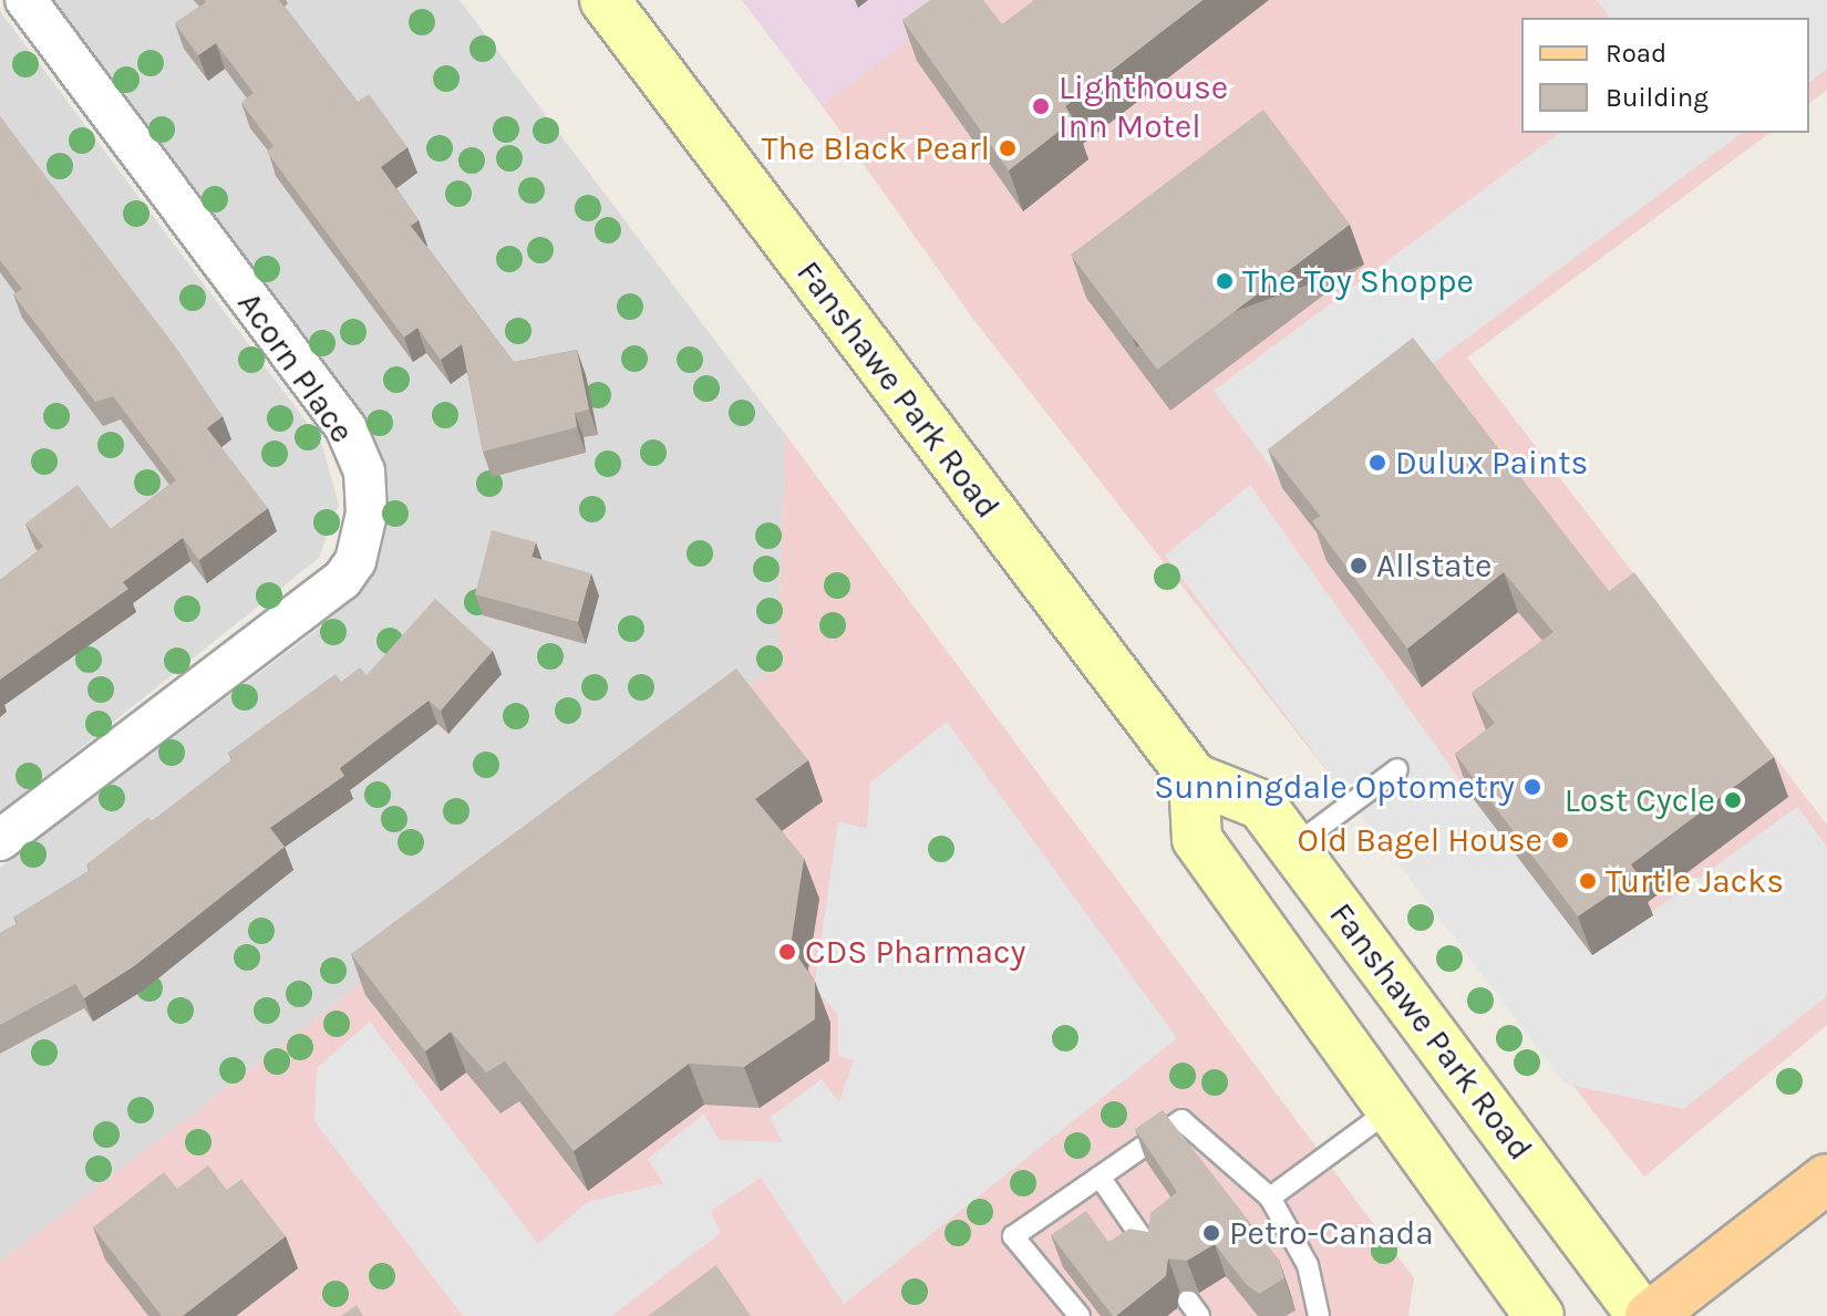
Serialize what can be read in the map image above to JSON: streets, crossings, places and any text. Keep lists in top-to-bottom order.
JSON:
{
  "streets": {
    "main road": ["Fanshawe Park Road"],
    "street": ["Acorn Place"]
  },
  "places": [
    "Lighthouse Inn Motel",
    "The Black Pearl",
    "The Toy Shoppe",
    "Dulux Paints",
    "Allstate",
    "Sunningdale Optometry",
    "Lost Cycle",
    "Old Bagel House",
    "Turtle Jacks",
    "CDS Pharmacy",
    "Petro-Canada"
  ],
  "legend": ["Road", "Building"]
}
